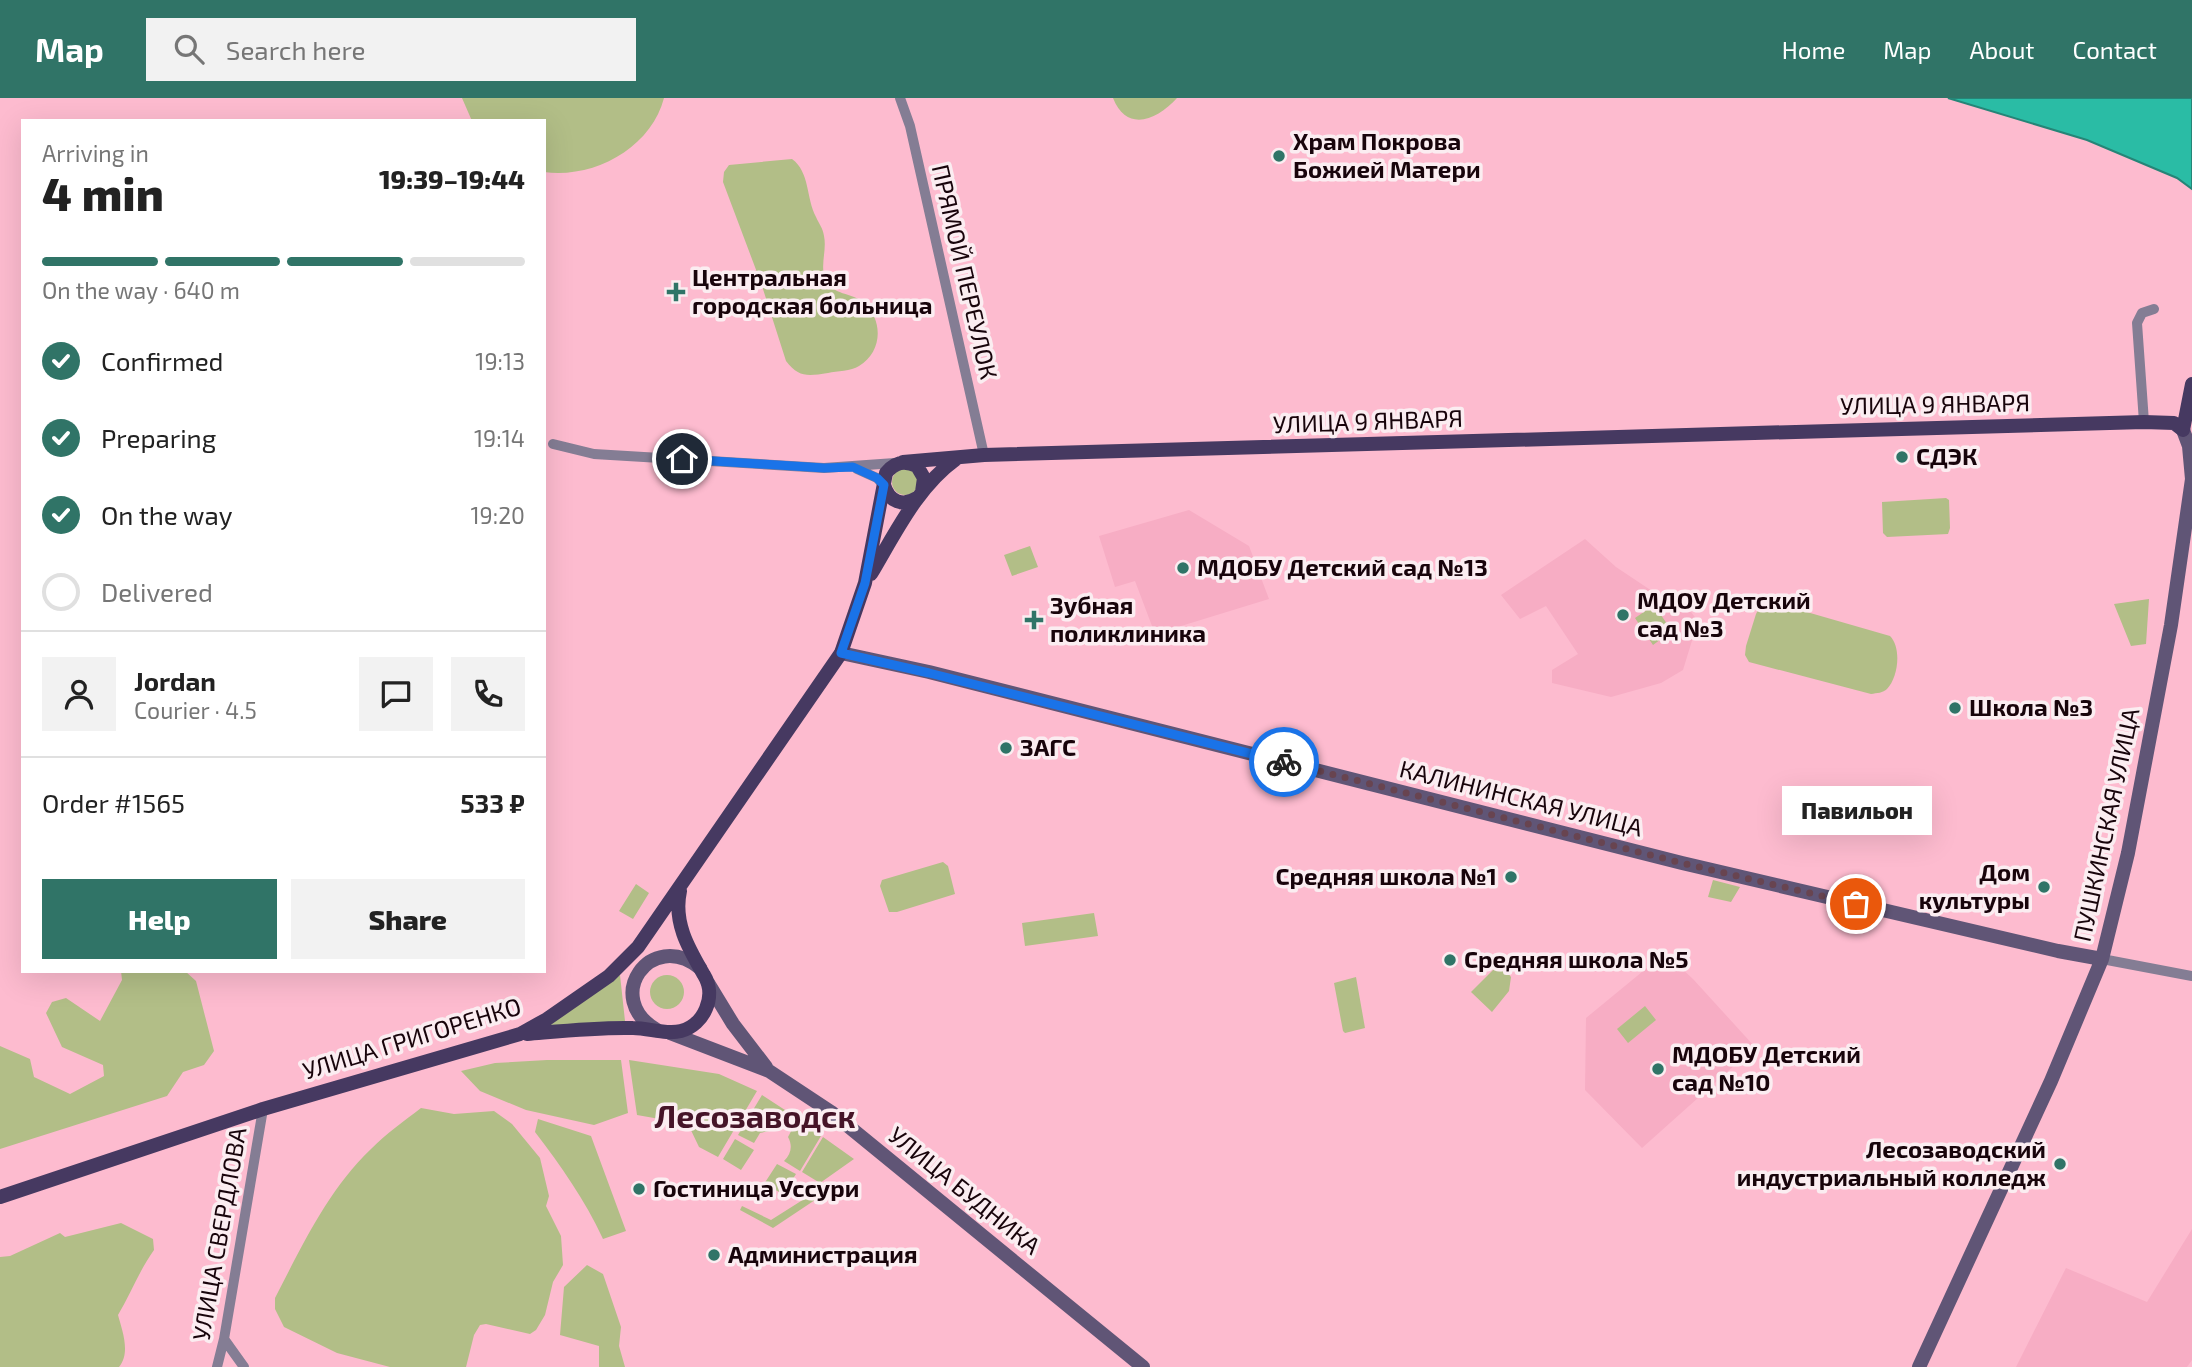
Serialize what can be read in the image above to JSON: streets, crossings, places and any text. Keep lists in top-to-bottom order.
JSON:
{
  "streets": {
    "main road": [
      "УЛИЦА 9 ЯНВАРЯ",
      "КАЛИНИНСКАЯ УЛИЦА",
      "ПУШКИНСКАЯ УЛИЦА",
      "УЛИЦА ГРИГОРЕНКО",
      "УЛИЦА БУДНИКА"
    ],
    "street": ["ПРЯМОЙ ПЕРЕУЛОК", "УЛИЦА СВЕРДЛОВА"]
  },
  "crossings": [
    ["ПРЯМОЙ ПЕРЕУЛОК", "УЛИЦА 9 ЯНВАРЯ"],
    ["УЛИЦА 9 ЯНВАРЯ", "ПУШКИНСКАЯ УЛИЦА"],
    ["КАЛИНИНСКАЯ УЛИЦА", "ПУШКИНСКАЯ УЛИЦА"],
    ["КАЛИНИНСКАЯ УЛИЦА", "УЛИЦА ГРИГОРЕНКО"],
    ["УЛИЦА ГРИГОРЕНКО", "УЛИЦА БУДНИКА"],
    ["УЛИЦА ГРИГОРЕНКО", "УЛИЦА СВЕРДЛОВА"]
  ],
  "districts": ["Лесозаводск"],
  "places": {
    "other": [
      "Храм Покрова Божией Матери",
      "СДЭК",
      "МДОБУ Детский сад №13",
      "МДОУ Детский сад №3",
      "Школа №3",
      "ЗАГС",
      "Средняя школа №1",
      "Дом культуры",
      "Павильон",
      "Средняя школа №5",
      "МДОБУ Детский сад №10",
      "Лесозаводский индустриальный колледж",
      "Гостиница Уссури",
      "Администрация"
    ],
    "health": ["Центральная городская больница", "Зубная поликлиника"]
  },
  "page": {
    "header": "Map",
    "search": "Search here",
    "nav": [
      "Home",
      "Map",
      "About",
      "Contact"
    ],
    "heading": ["4 min", "Arriving in", "19:39–19:44"],
    "panel": [
      "Jordan",
      "Courier · 4.5",
      "Order #1565",
      "533 ₽"
    ],
    "bar": "On the way · 640 m",
    "list": [
      ["Confirmed", "19:13"],
      ["Preparing", "19:14"],
      ["On the way", "19:20"],
      "Delivered"
    ],
    "bubble": "Павильон",
    "buttons": ["Help", "Share"]
  }
}
